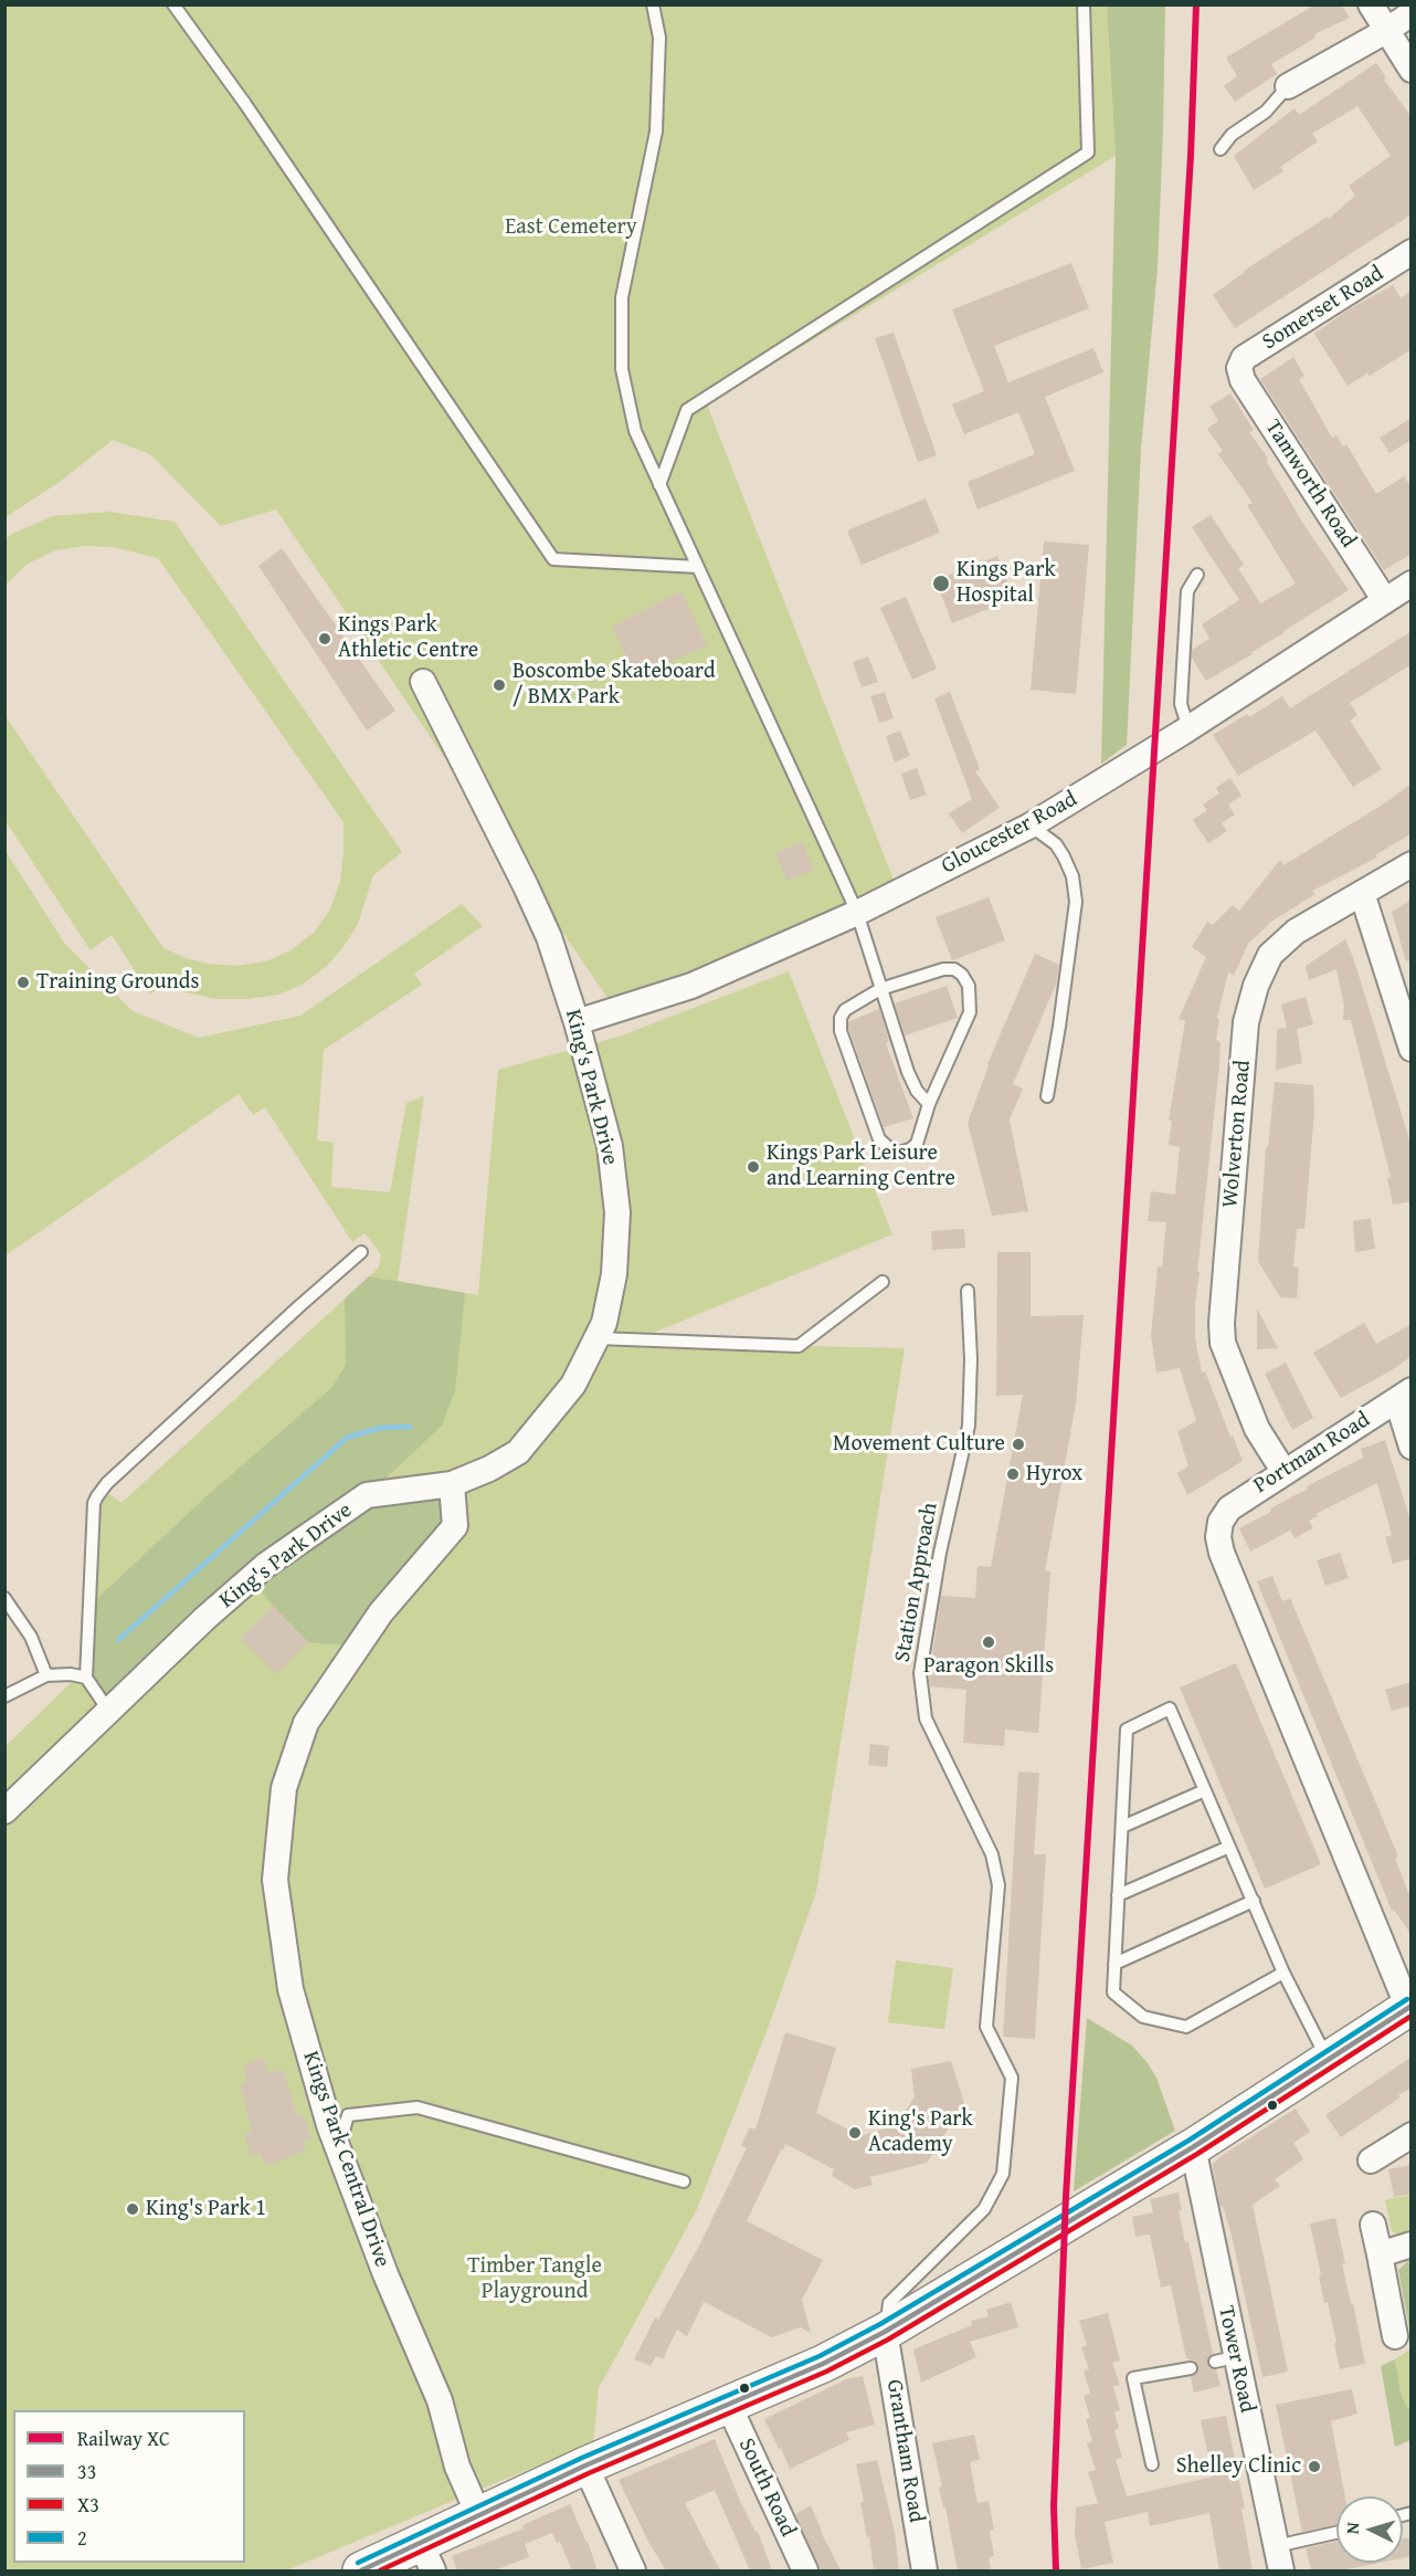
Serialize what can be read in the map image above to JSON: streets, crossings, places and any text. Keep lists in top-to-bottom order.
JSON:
{
  "streets": {
    "street": [
      "Somerset Road",
      "Tamworth Road",
      "Gloucester Road",
      "King's Park Drive",
      "Wolverton Road",
      "Portman Road",
      "Kings Park Central Drive",
      "Tower Road",
      "Grantham Road",
      "South Road"
    ],
    "lane": ["Station Approach"]
  },
  "crossings": [
    ["Somerset Road", "Tamworth Road"],
    ["Tamworth Road", "Gloucester Road"],
    ["Gloucester Road", "King's Park Drive"],
    ["King's Park Drive", "Kings Park Central Drive"],
    ["Wolverton Road", "Portman Road"],
    ["Station Approach", "Grantham Road"]
  ],
  "parks": ["East Cemetery", "Timber Tangle Playground"],
  "places": [
    "Kings Park Hospital",
    "Kings Park Athletic Centre",
    "Boscombe Skateboard / BMX Park",
    "Training Grounds",
    "Kings Park Leisure and Learning Centre",
    "Movement Culture",
    "Hyrox",
    "Paragon Skills",
    "King's Park Academy",
    "King's Park 1",
    "Shelley Clinic"
  ],
  "lines": [
    "rail line XC",
    "transit line 2",
    "transit line 33",
    "transit line X3"
  ],
  "legend": [
    "Railway XC",
    "33",
    "X3",
    "2"
  ],
  "north": "left"
}
